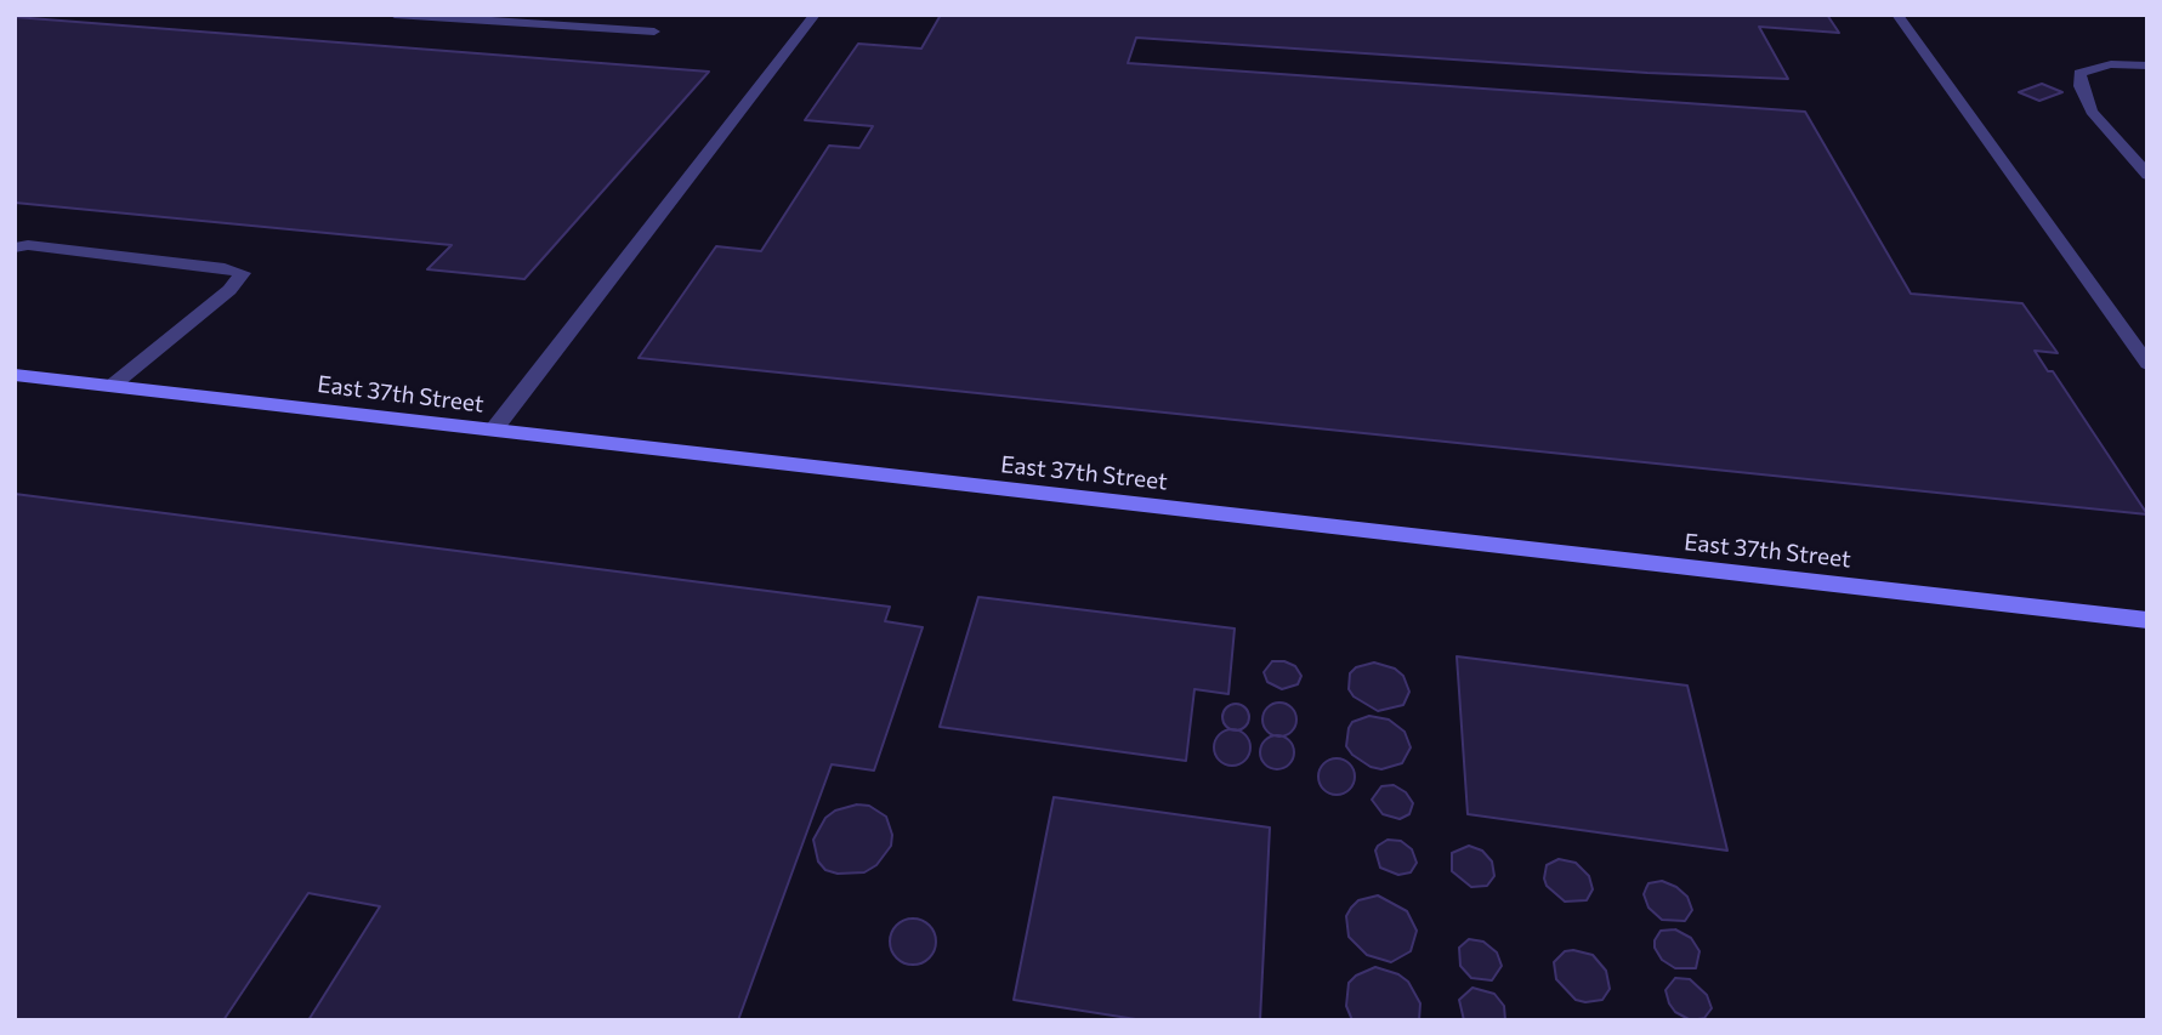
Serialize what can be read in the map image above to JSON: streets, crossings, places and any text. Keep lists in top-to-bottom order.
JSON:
{
  "streets": {
    "main road": ["East 37th Street"]
  }
}
